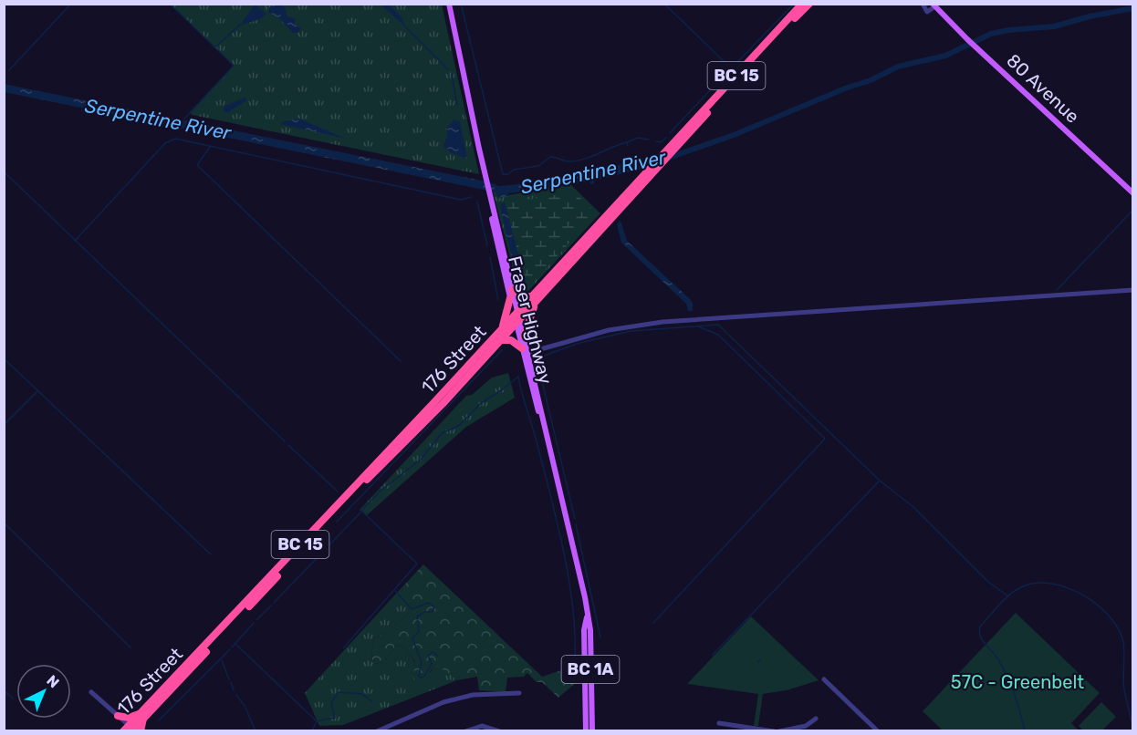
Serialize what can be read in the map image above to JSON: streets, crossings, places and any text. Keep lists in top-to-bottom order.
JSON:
{
  "streets": {
    "highway": ["BC 15", "176 Street"],
    "main road": ["80 Avenue", "Fraser Highway", "BC 1A"]
  },
  "crossings": [
    ["BC 15", "176 Street"],
    ["Fraser Highway", "176 Street"]
  ],
  "water": ["Serpentine River"],
  "parks": ["57C - Greenbelt"],
  "north": "top right"
}
